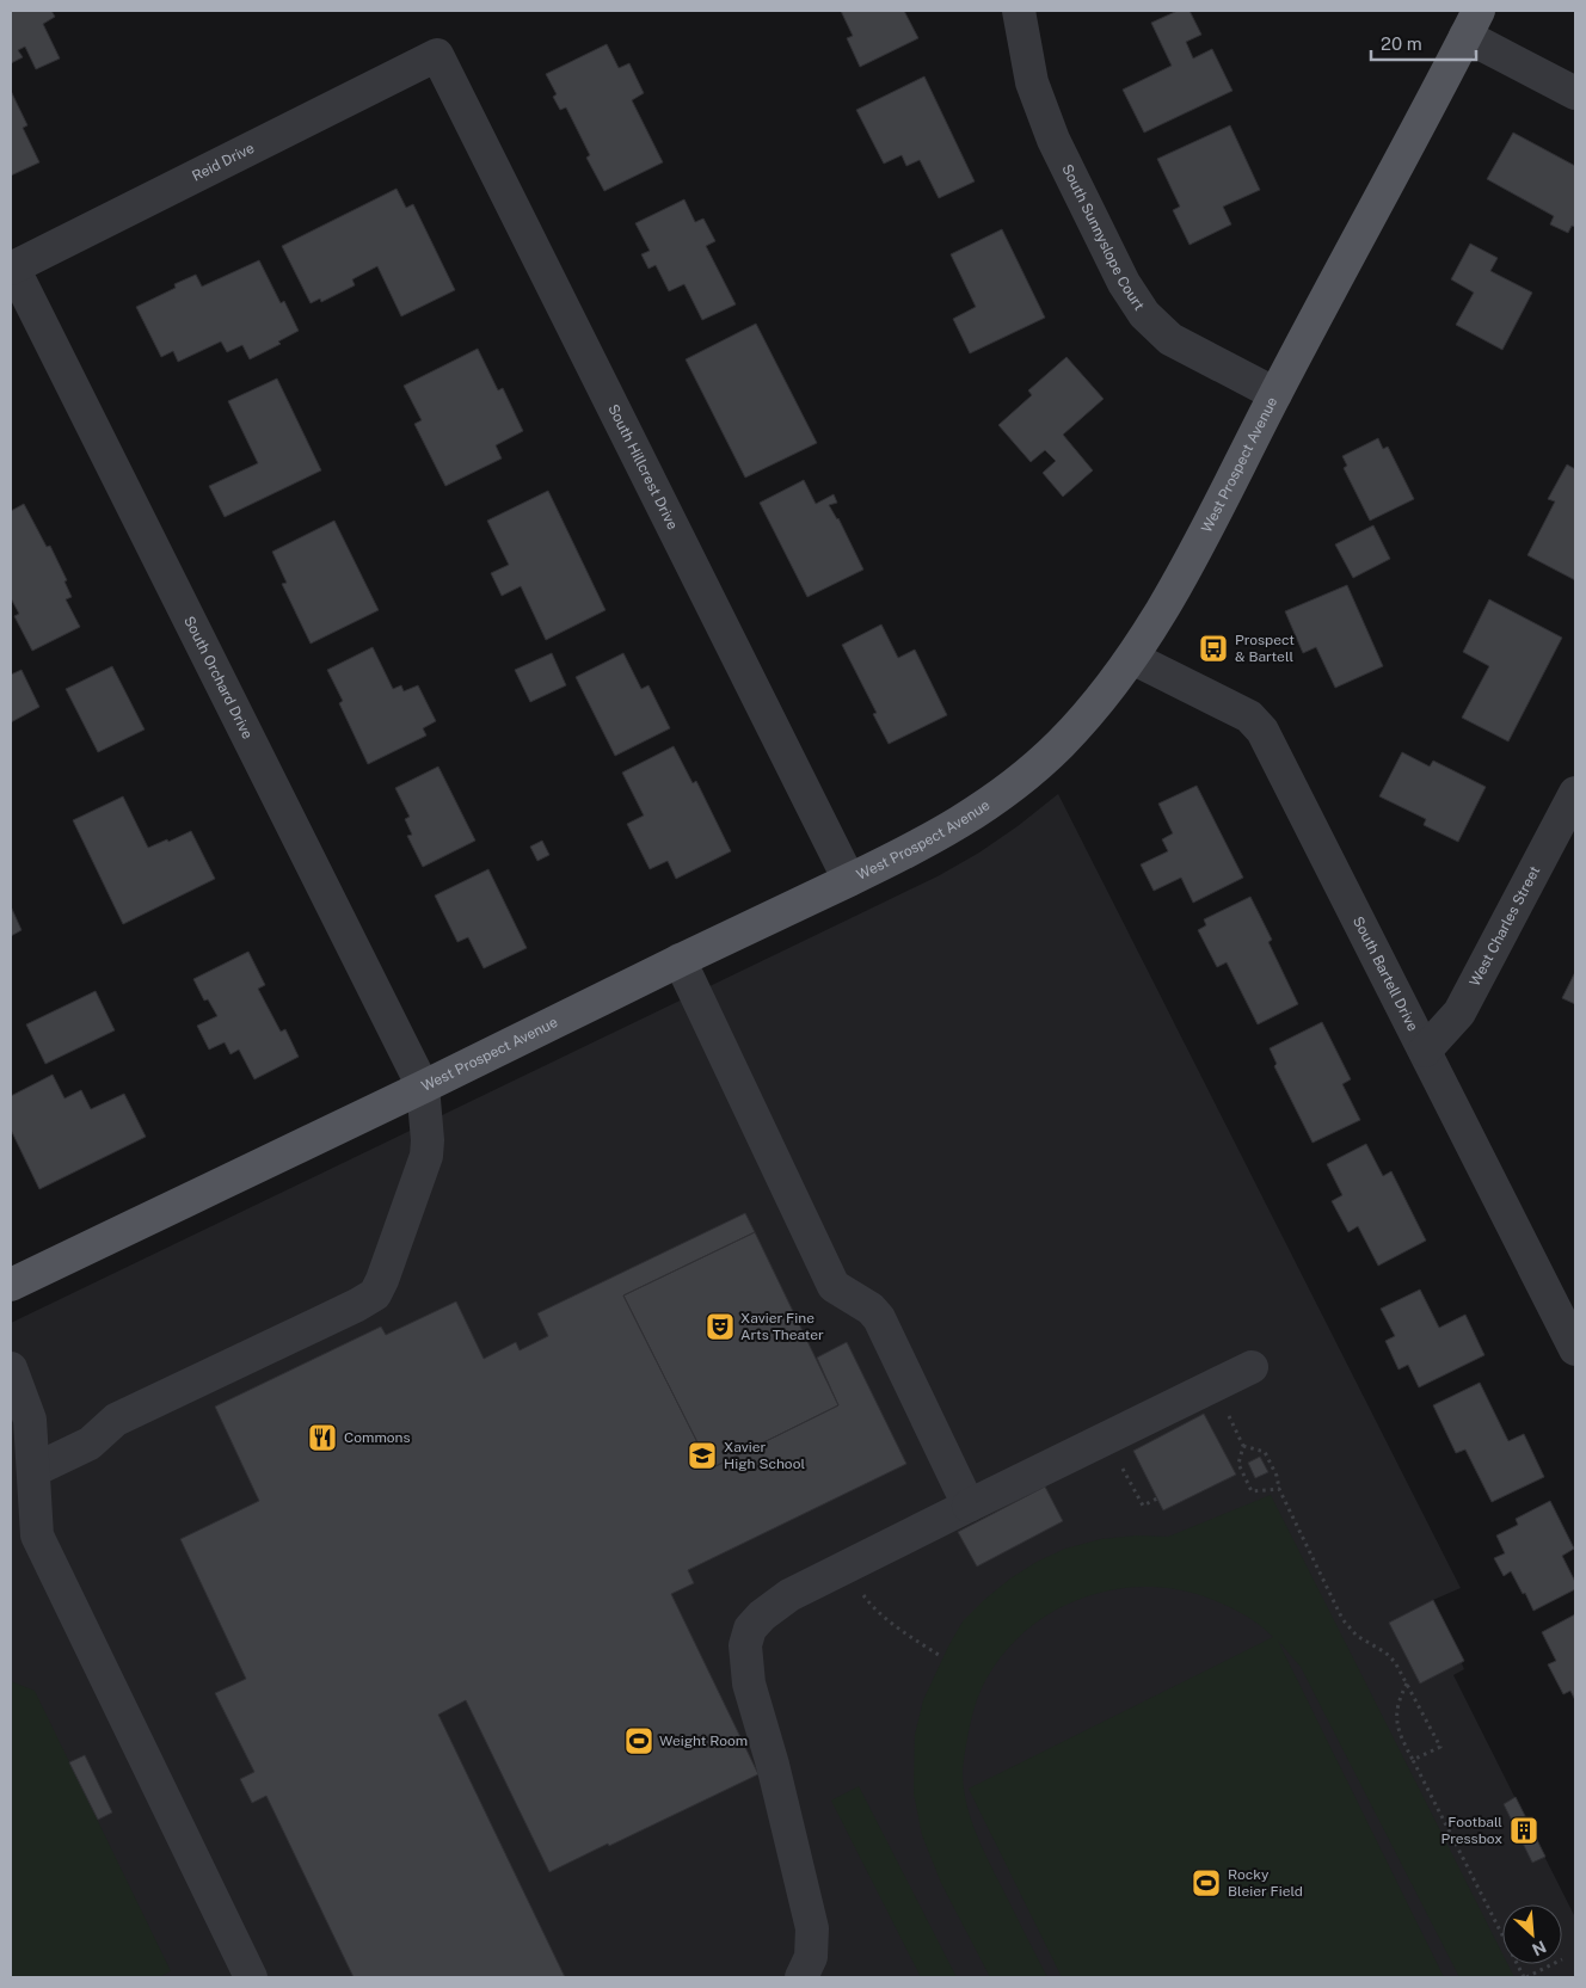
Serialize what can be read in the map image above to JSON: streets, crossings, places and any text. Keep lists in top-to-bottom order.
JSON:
{
  "streets": {
    "main road": ["West Prospect Avenue"],
    "street": [
      "Reid Drive",
      "South Sunnyslope Court",
      "South Hillcrest Drive",
      "South Orchard Drive",
      "West Charles Street",
      "South Bartell Drive"
    ]
  },
  "crossings": [
    ["Reid Drive", "South Hillcrest Drive"],
    ["Reid Drive", "South Orchard Drive"],
    ["South Sunnyslope Court", "West Prospect Avenue"],
    ["West Prospect Avenue", "South Hillcrest Drive"],
    ["West Prospect Avenue", "South Orchard Drive"],
    ["West Prospect Avenue", "South Bartell Drive"],
    ["West Charles Street", "South Bartell Drive"]
  ],
  "places": {
    "bus stop": ["Prospect & Bartell"],
    "theatre": ["Xavier Fine Arts Theater"],
    "restaurant": ["Commons"],
    "school or university": ["Xavier High School"],
    "sports": ["Weight Room", "Rocky Bleier Field"],
    "building": ["Football Pressbox"]
  },
  "scale_bar": "20 m",
  "north": "bottom right"
}
